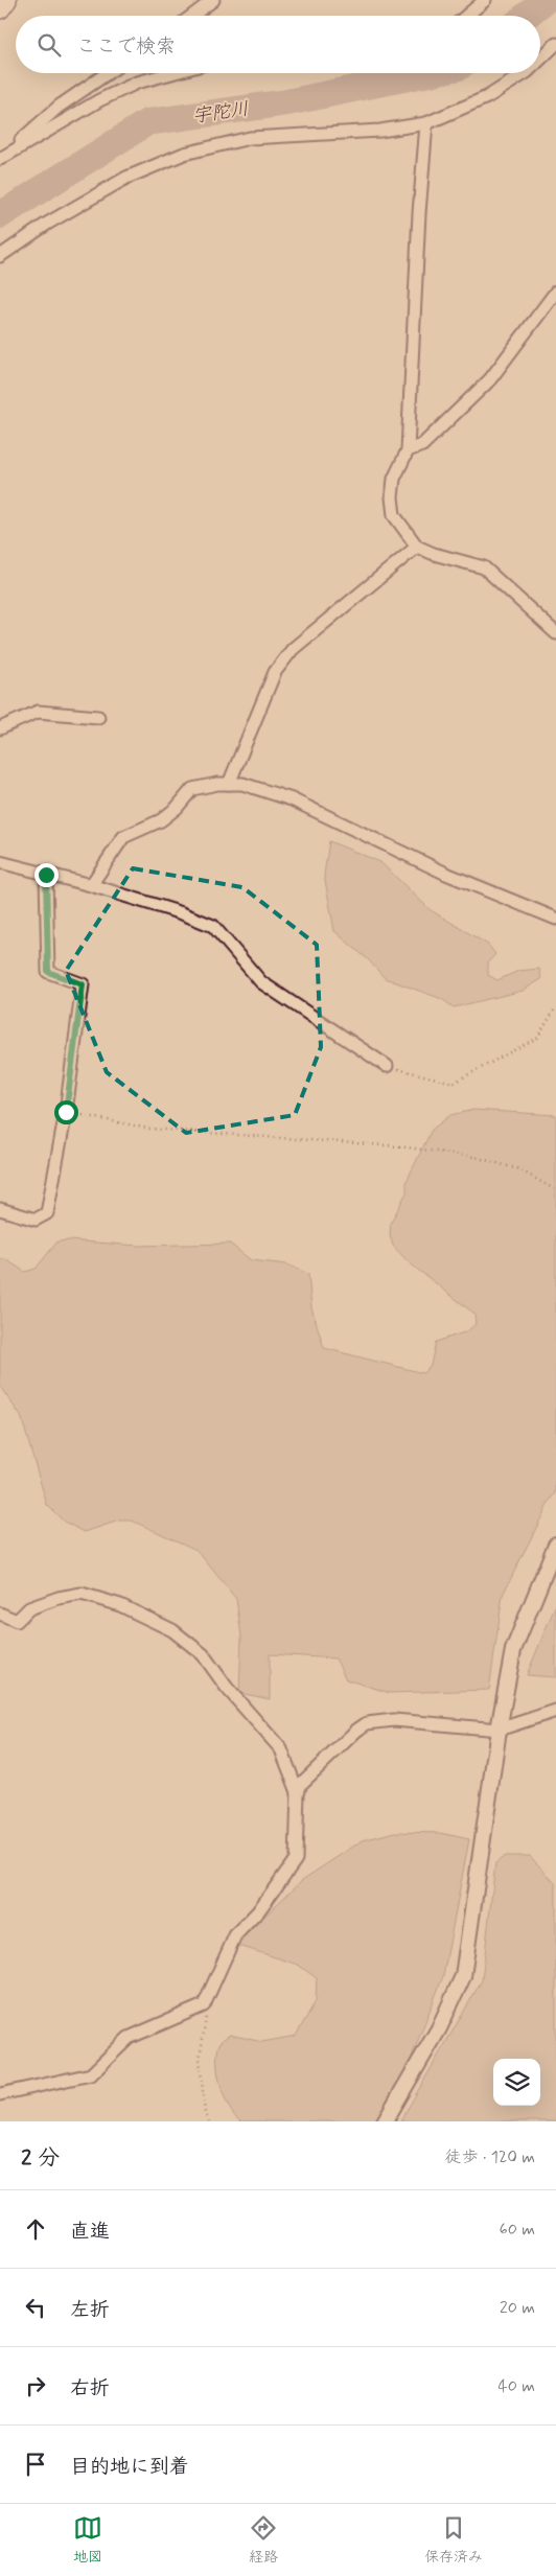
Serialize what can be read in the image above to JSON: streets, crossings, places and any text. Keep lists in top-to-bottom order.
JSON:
{
  "water": ["宇陀川"],
  "page": {
    "search": "ここで検索",
    "heading": ["2 分", "徒歩 · 120 m"],
    "list": [
      ["直進", "60 m"],
      ["左折", "20 m"],
      ["右折", "40 m"],
      "目的地に到着"
    ],
    "nav": ["地図", "経路", "保存済み"]
  }
}
